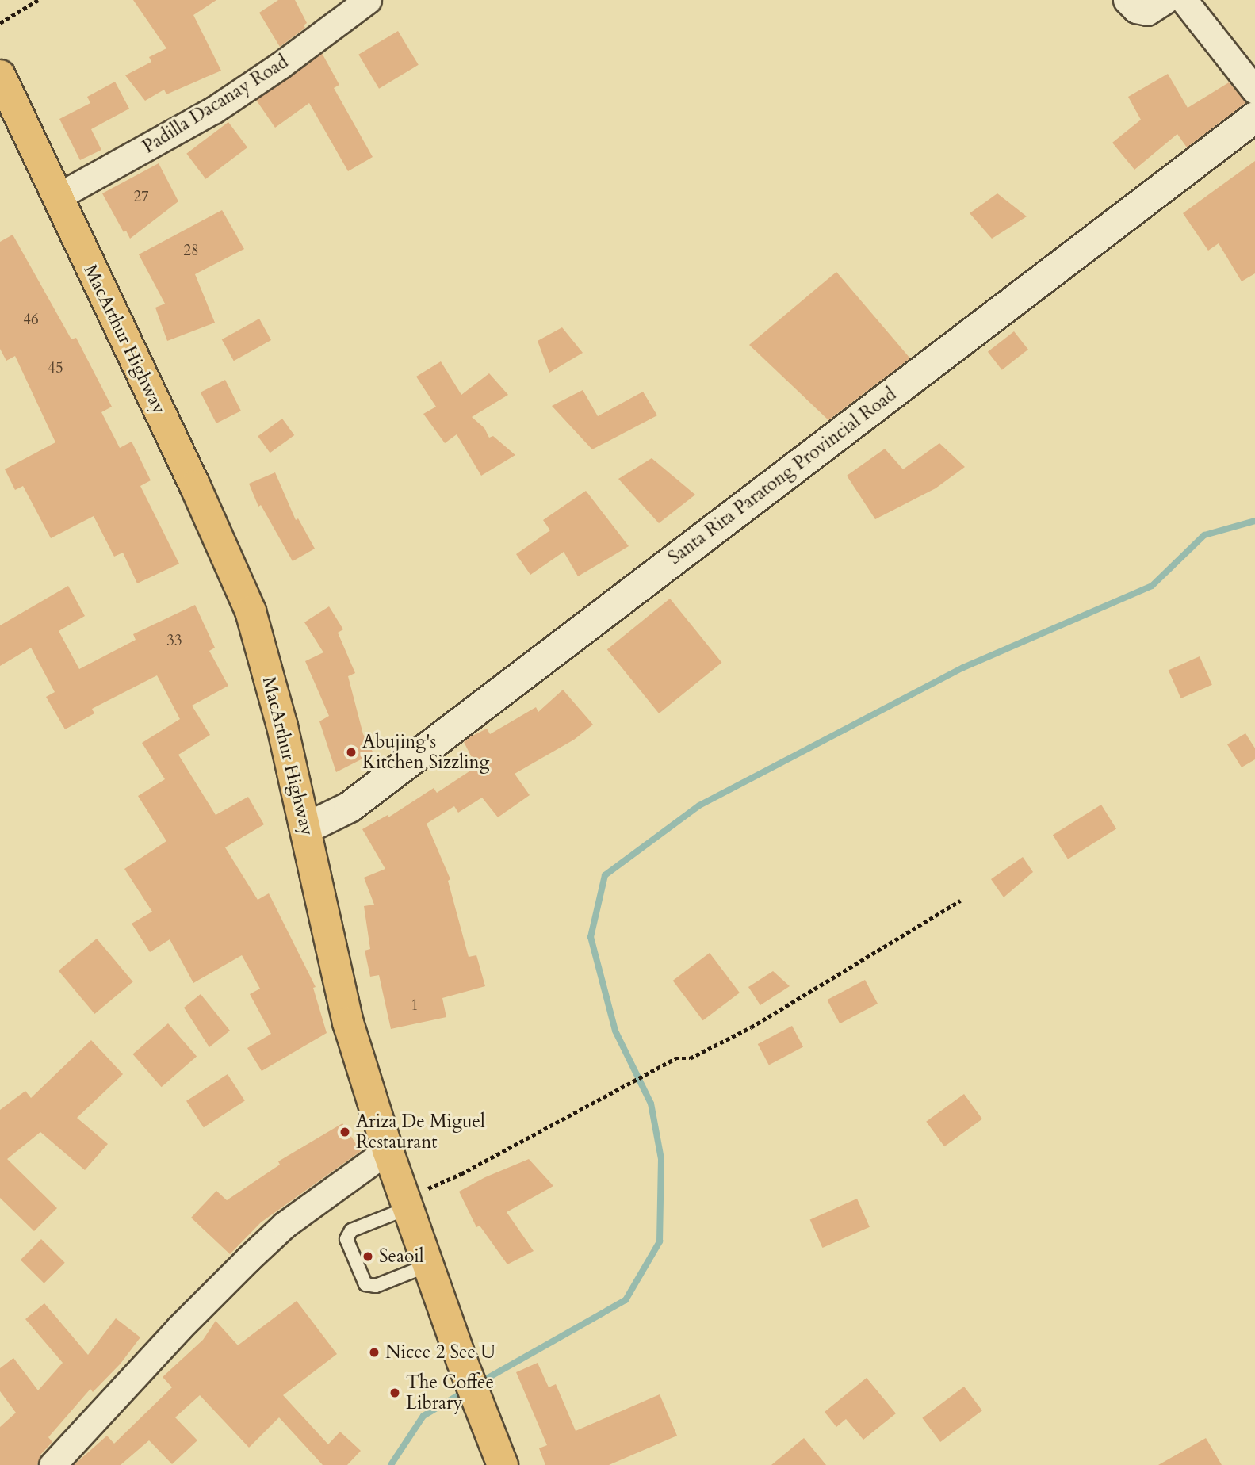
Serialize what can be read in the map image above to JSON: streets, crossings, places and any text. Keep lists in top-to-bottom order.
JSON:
{
  "streets": {
    "highway": ["MacArthur Highway"],
    "street": ["Padilla Dacanay Road", "Santa Rita Paratong Provincial Road"]
  },
  "crossings": [
    ["Padilla Dacanay Road", "MacArthur Highway"],
    ["MacArthur Highway", "Santa Rita Paratong Provincial Road"]
  ],
  "places": [
    "Abujing's Kitchen Sizzling",
    "Ariza De Miguel Restaurant",
    "Seaoil",
    "Nicee 2 See U",
    "The Coffee Library"
  ],
  "house_numbers": [
    "27",
    "28",
    "46",
    "45",
    "33",
    "1"
  ]
}
